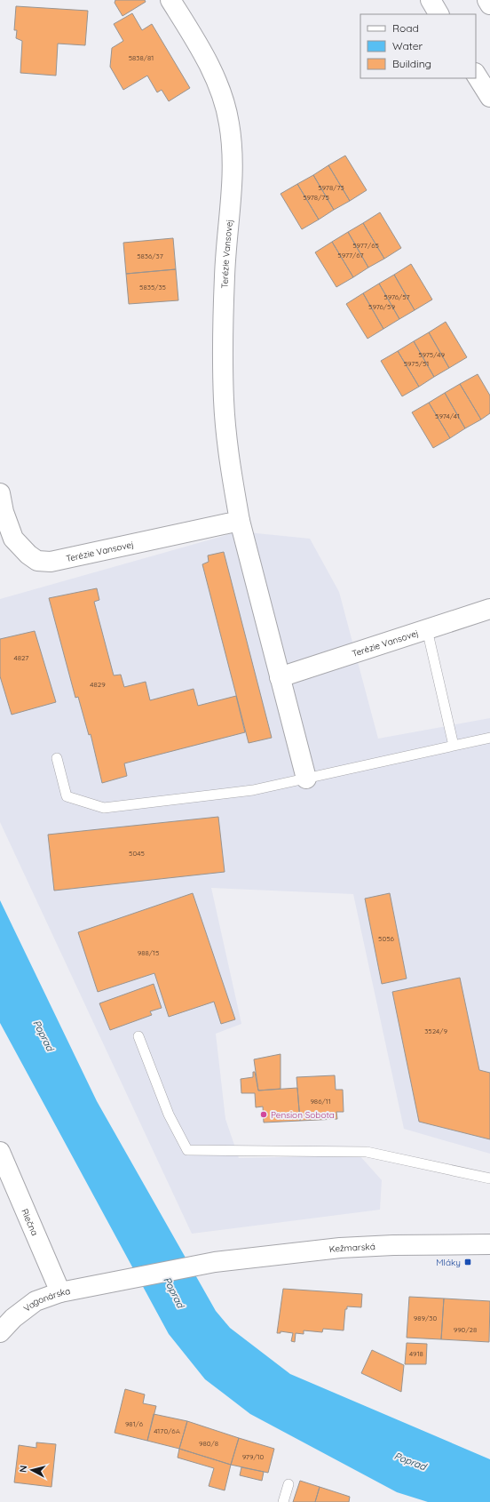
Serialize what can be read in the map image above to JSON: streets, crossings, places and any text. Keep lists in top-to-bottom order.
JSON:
{
  "streets": {
    "street": [
      "Terézie Vansovej",
      "Riečna",
      "Kežmarská",
      "Vagonárska"
    ]
  },
  "crossings": [
    ["Riečna", "Vagonárska"],
    ["Kežmarská", "Vagonárska"]
  ],
  "water": ["Poprad"],
  "places": {
    "other": ["Pension Sobota"],
    "transit": ["Mláky"]
  },
  "house_numbers": [
    "5838/81",
    "5978/73",
    "5978/75",
    "5977/65",
    "5977/67",
    "5836/37",
    "5835/35",
    "5976/57",
    "5976/59",
    "5975/49",
    "5975/51",
    "5974/41",
    "4827",
    "4829",
    "5045",
    "5056",
    "988/15",
    "3524/9",
    "986/11",
    "989/30",
    "990/28",
    "4918",
    "981/6",
    "4170/6A",
    "980/8",
    "979/10"
  ],
  "legend": ["Road", "Water", "Building"],
  "north": "left"
}
